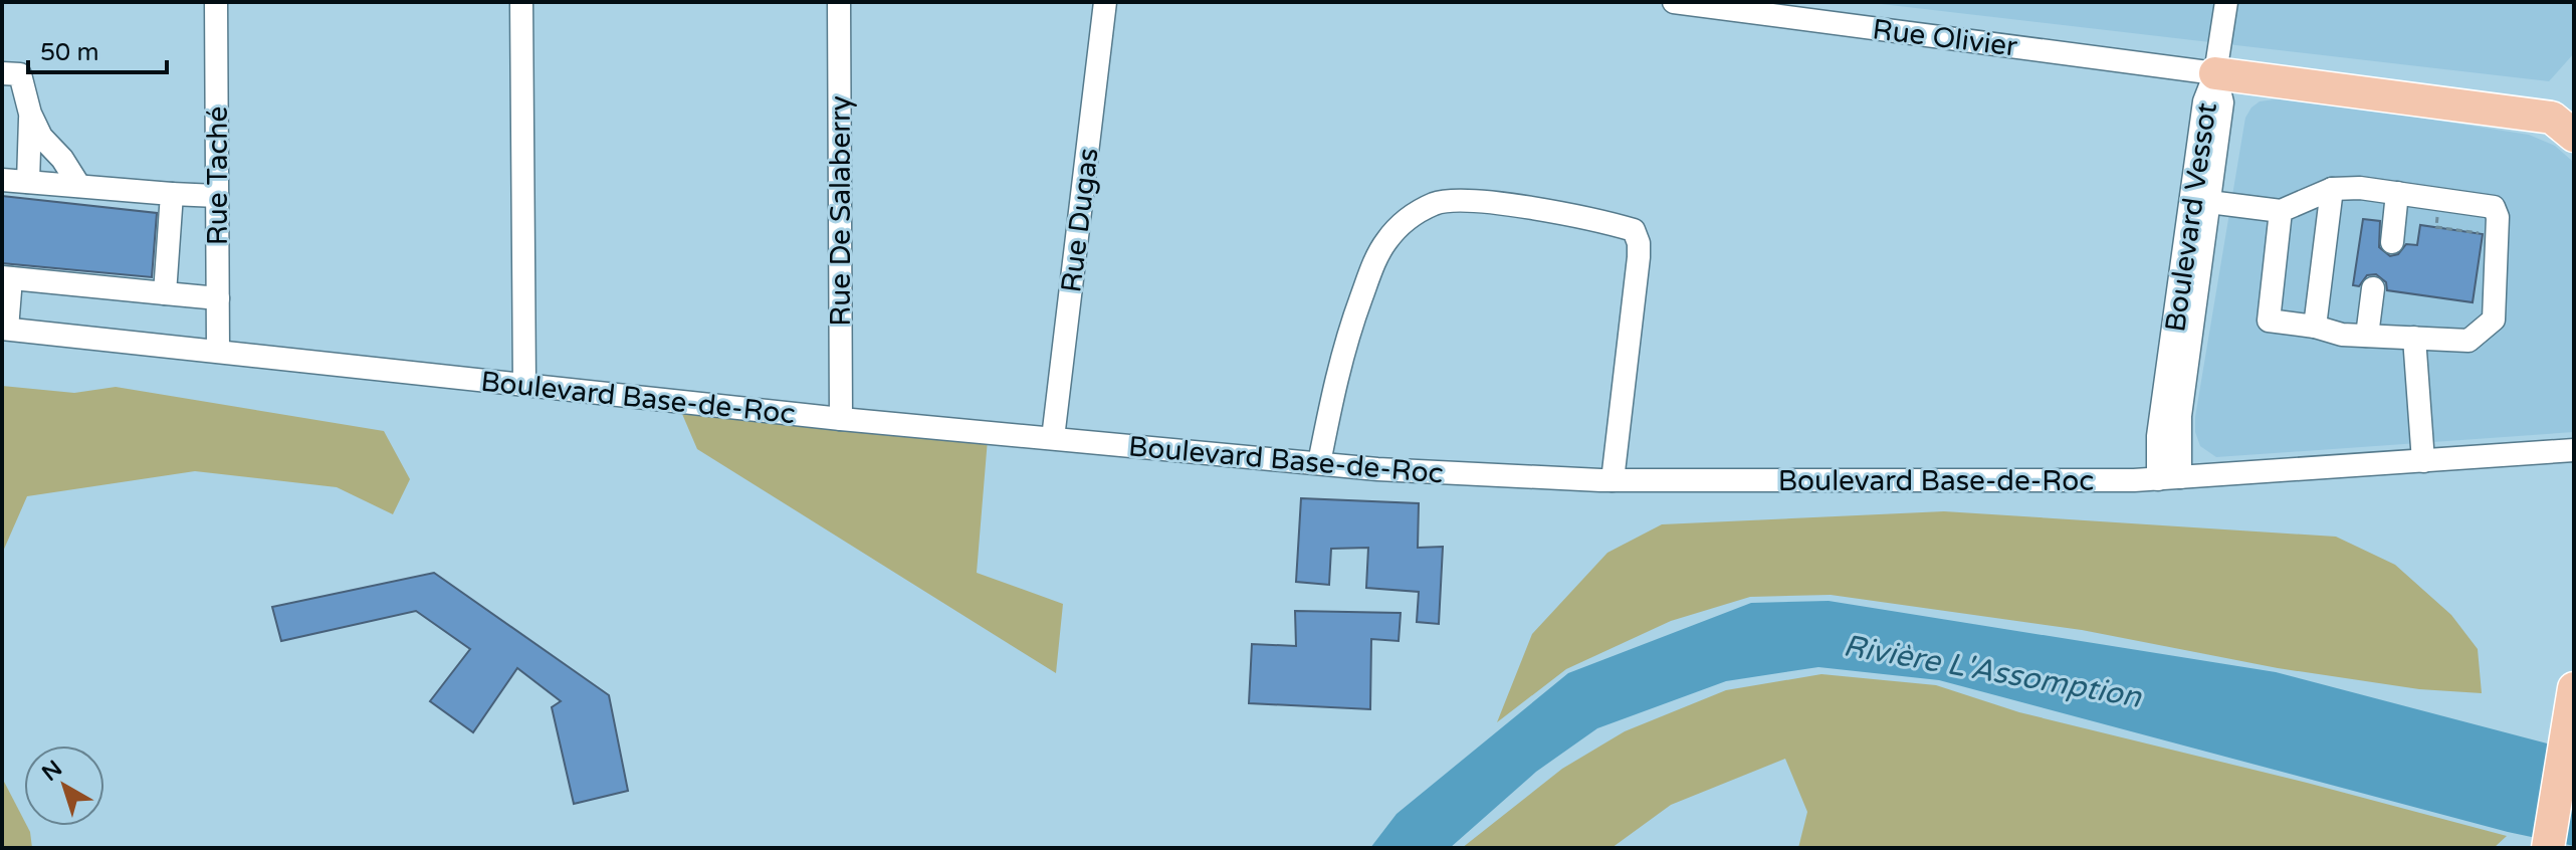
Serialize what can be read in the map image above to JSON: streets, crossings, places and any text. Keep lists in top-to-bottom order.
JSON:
{
  "streets": {
    "street": [
      "Rue Olivier",
      "Rue Taché",
      "Rue De Salaberry",
      "Boulevard Vessot",
      "Rue Dugas",
      "Boulevard Base-de-Roc"
    ]
  },
  "crossings": [
    ["Rue Olivier", "Boulevard Vessot"],
    ["Rue Taché", "Boulevard Base-de-Roc"],
    ["Rue De Salaberry", "Boulevard Base-de-Roc"],
    ["Boulevard Vessot", "Boulevard Base-de-Roc"],
    ["Rue Dugas", "Boulevard Base-de-Roc"]
  ],
  "water": ["Rivière L'Assomption"],
  "scale_bar": "50 m",
  "north": "top left"
}
